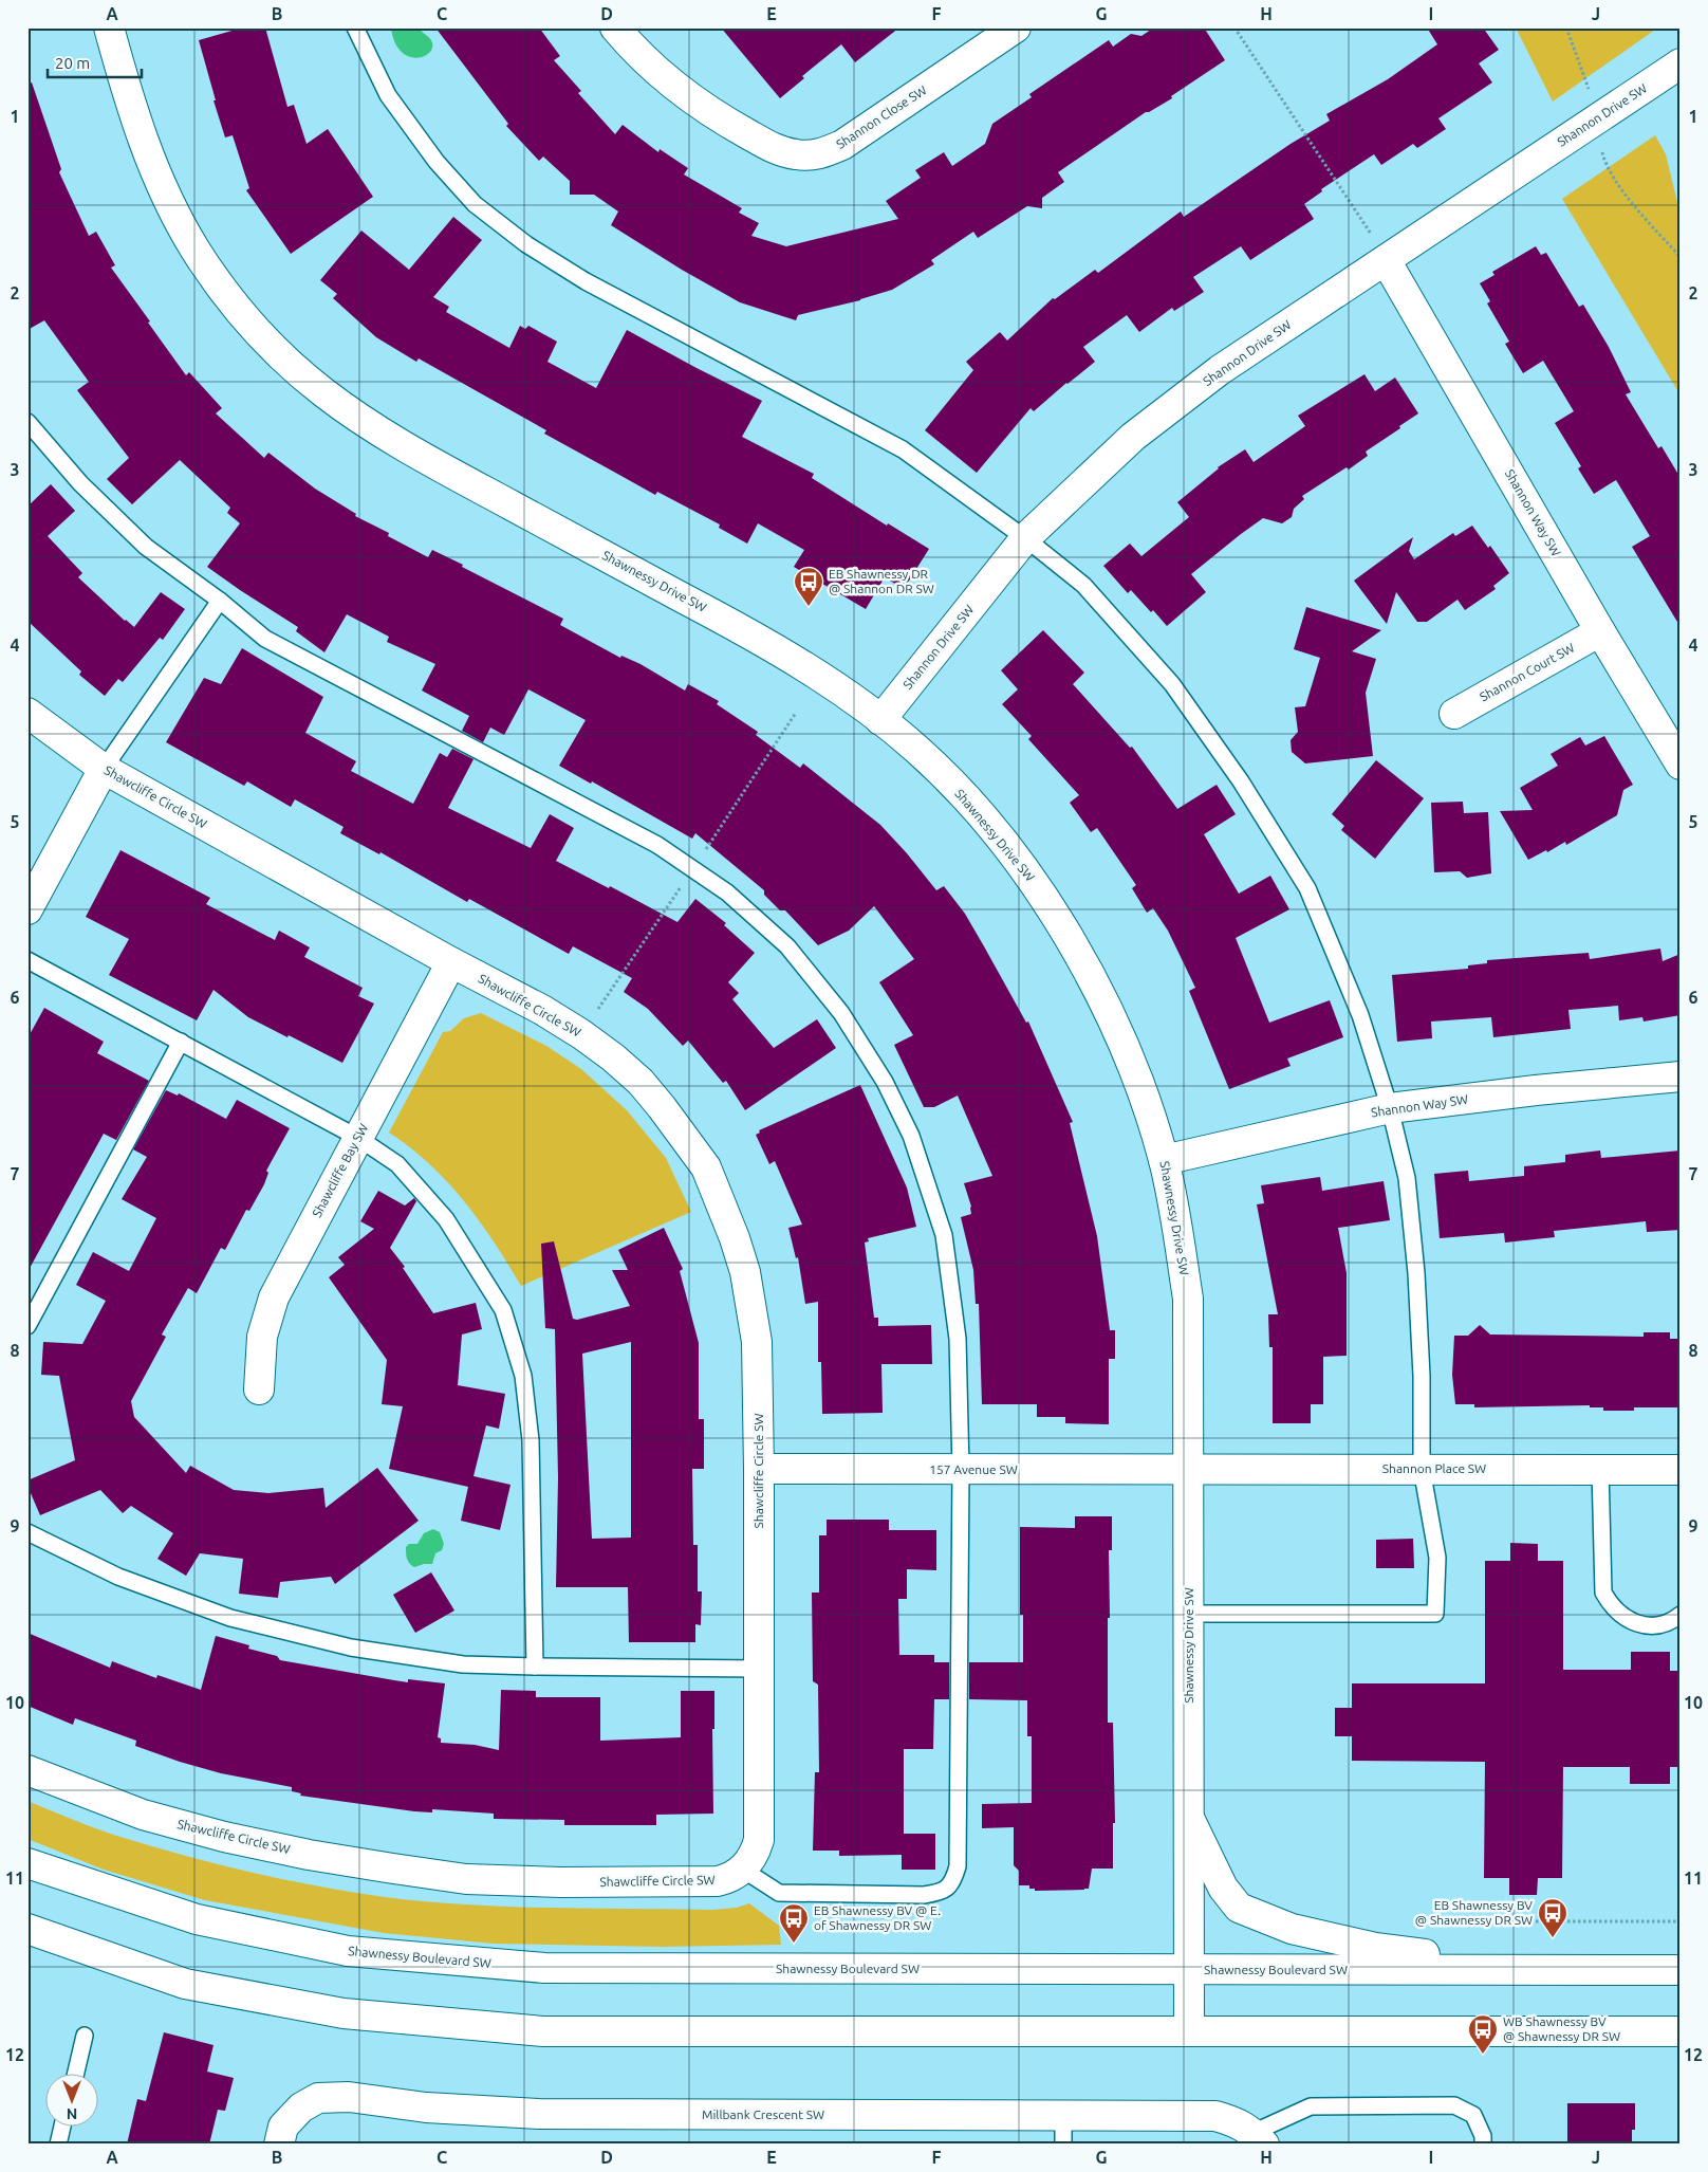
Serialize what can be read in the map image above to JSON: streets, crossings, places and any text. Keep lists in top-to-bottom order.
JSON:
{
  "streets": {
    "street": [
      "Shannon Drive SW",
      "Shannon Close SW",
      "Shannon Way SW",
      "Shawnessy Drive SW",
      "Shannon Court SW",
      "Shawcliffe Circle SW",
      "Shawcliffe Bay SW",
      "Shannon Place SW",
      "157 Avenue SW",
      "Shawnessy Boulevard SW",
      "Millbank Crescent SW"
    ]
  },
  "crossings": [
    ["Shannon Drive SW", "Shannon Way SW"],
    ["Shannon Drive SW", "Shawnessy Drive SW"],
    ["Shannon Way SW", "Shawnessy Drive SW"],
    ["Shannon Way SW", "Shannon Court SW"],
    ["Shawnessy Drive SW", "Shannon Place SW"],
    ["Shawnessy Drive SW", "157 Avenue SW"],
    ["Shawnessy Drive SW", "Shawnessy Boulevard SW"],
    ["Shawcliffe Circle SW", "Shawcliffe Bay SW"],
    ["Shawcliffe Circle SW", "157 Avenue SW"],
    ["Shannon Place SW", "157 Avenue SW"]
  ],
  "places": {
    "bus stop": [
      "EB Shawnessy DR @ Shannon DR SW",
      "EB Shawnessy BV @ Shawnessy DR SW",
      "EB Shawnessy BV @ E. of Shawnessy DR SW",
      "WB Shawnessy BV @ Shawnessy DR SW"
    ]
  },
  "scale_bar": "20 m",
  "north": "bottom",
  "grid": {
    "columns": [
      "A",
      "B",
      "C",
      "D",
      "E",
      "F",
      "G",
      "H",
      "I",
      "J"
    ],
    "rows": [
      "1",
      "2",
      "3",
      "4",
      "5",
      "6",
      "7",
      "8",
      "9",
      "10",
      "11",
      "12"
    ]
  }
}
